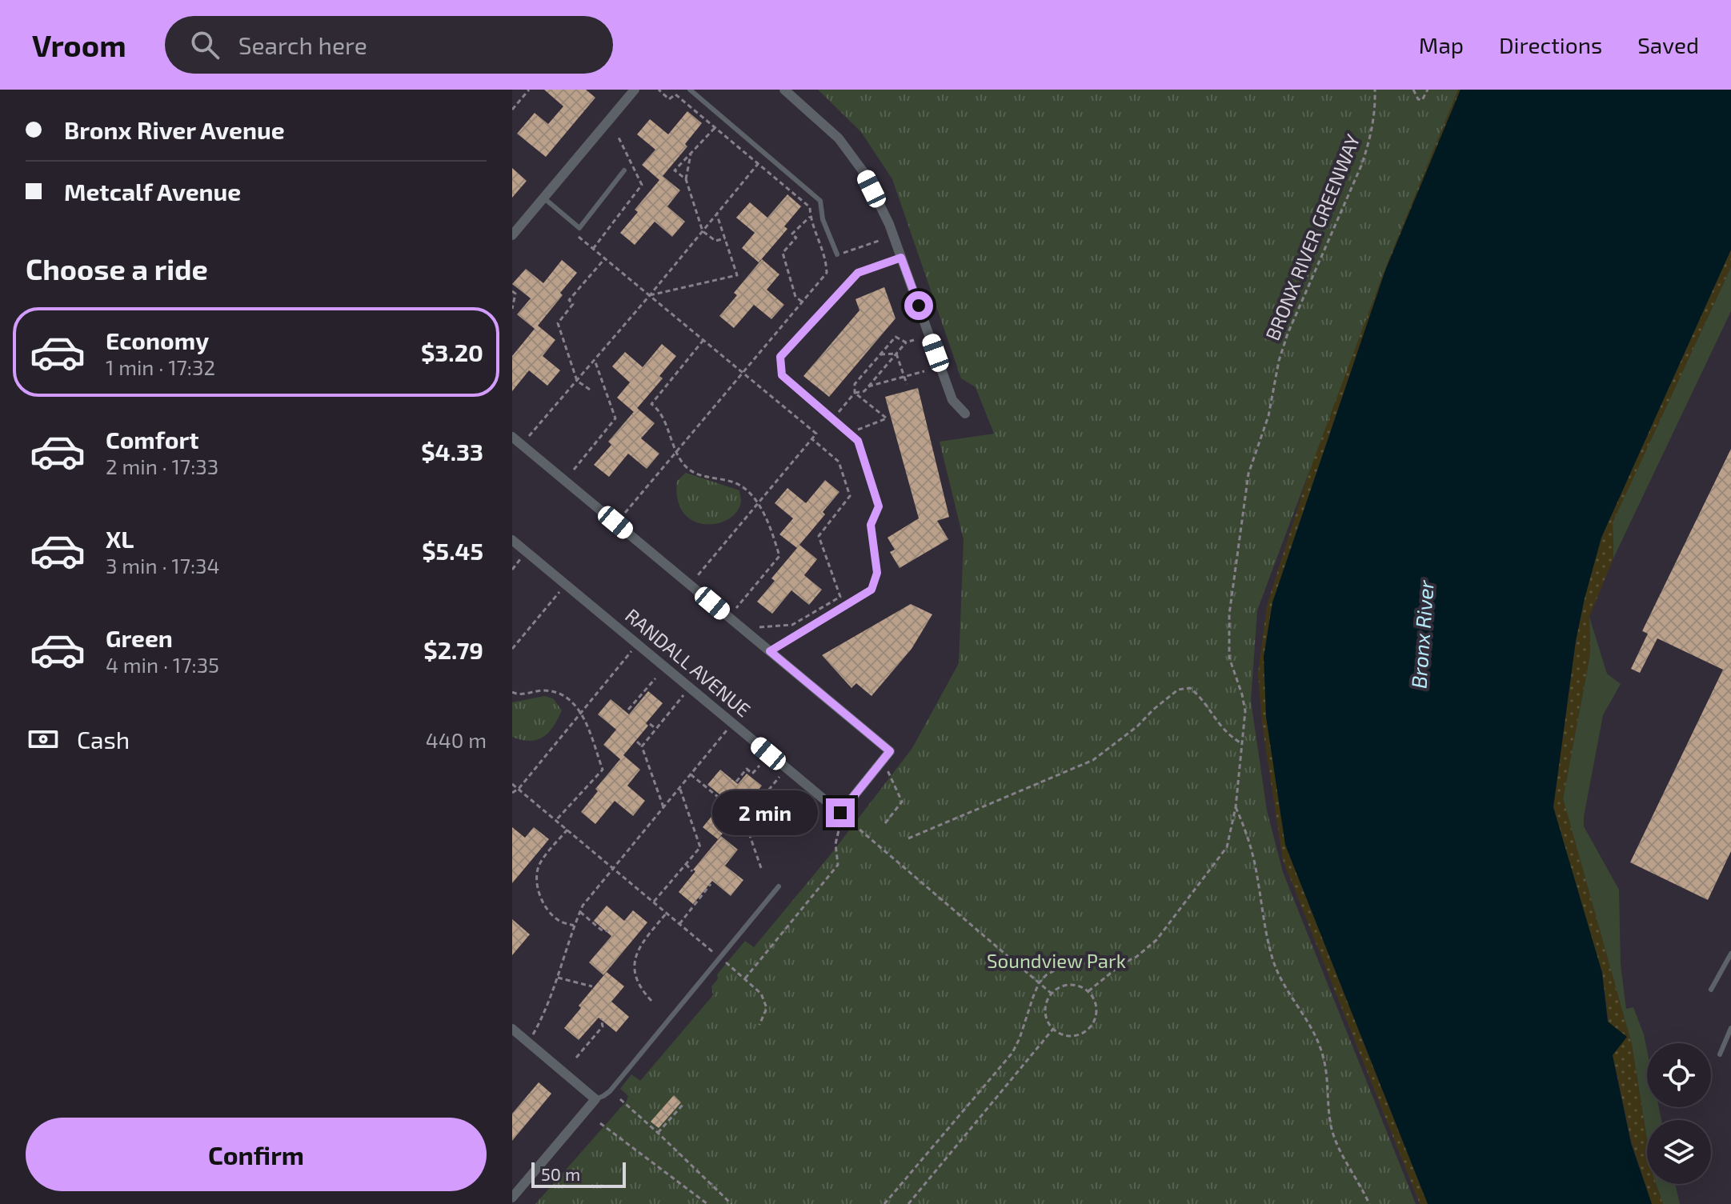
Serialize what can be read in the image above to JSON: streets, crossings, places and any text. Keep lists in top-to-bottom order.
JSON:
{
  "streets": {
    "street": ["RANDALL AVENUE"],
    "path": ["BRONX RIVER GREENWAY"]
  },
  "water": ["Bronx River"],
  "parks": ["Soundview Park"],
  "scale_bar": "50 m",
  "page": {
    "header": "Vroom",
    "search": "Search here",
    "nav": ["Map", "Directions", "Saved"],
    "banner": ["Bronx River Avenue", "Metcalf Avenue"],
    "heading": "Choose a ride",
    "list": [
      {
        "name": "Economy",
        "note": "1 min · 17:32",
        "value": "$3.20"
      },
      {
        "name": "Comfort",
        "note": "2 min · 17:33",
        "value": "$4.33"
      },
      {
        "name": "XL",
        "note": "3 min · 17:34",
        "value": "$5.45"
      },
      {
        "name": "Green",
        "note": "4 min · 17:35",
        "value": "$2.79"
      }
    ],
    "pay": ["Cash", "440 m"],
    "bubble": "2 min",
    "buttons": "Confirm",
    "scale": "50 m"
  }
}
